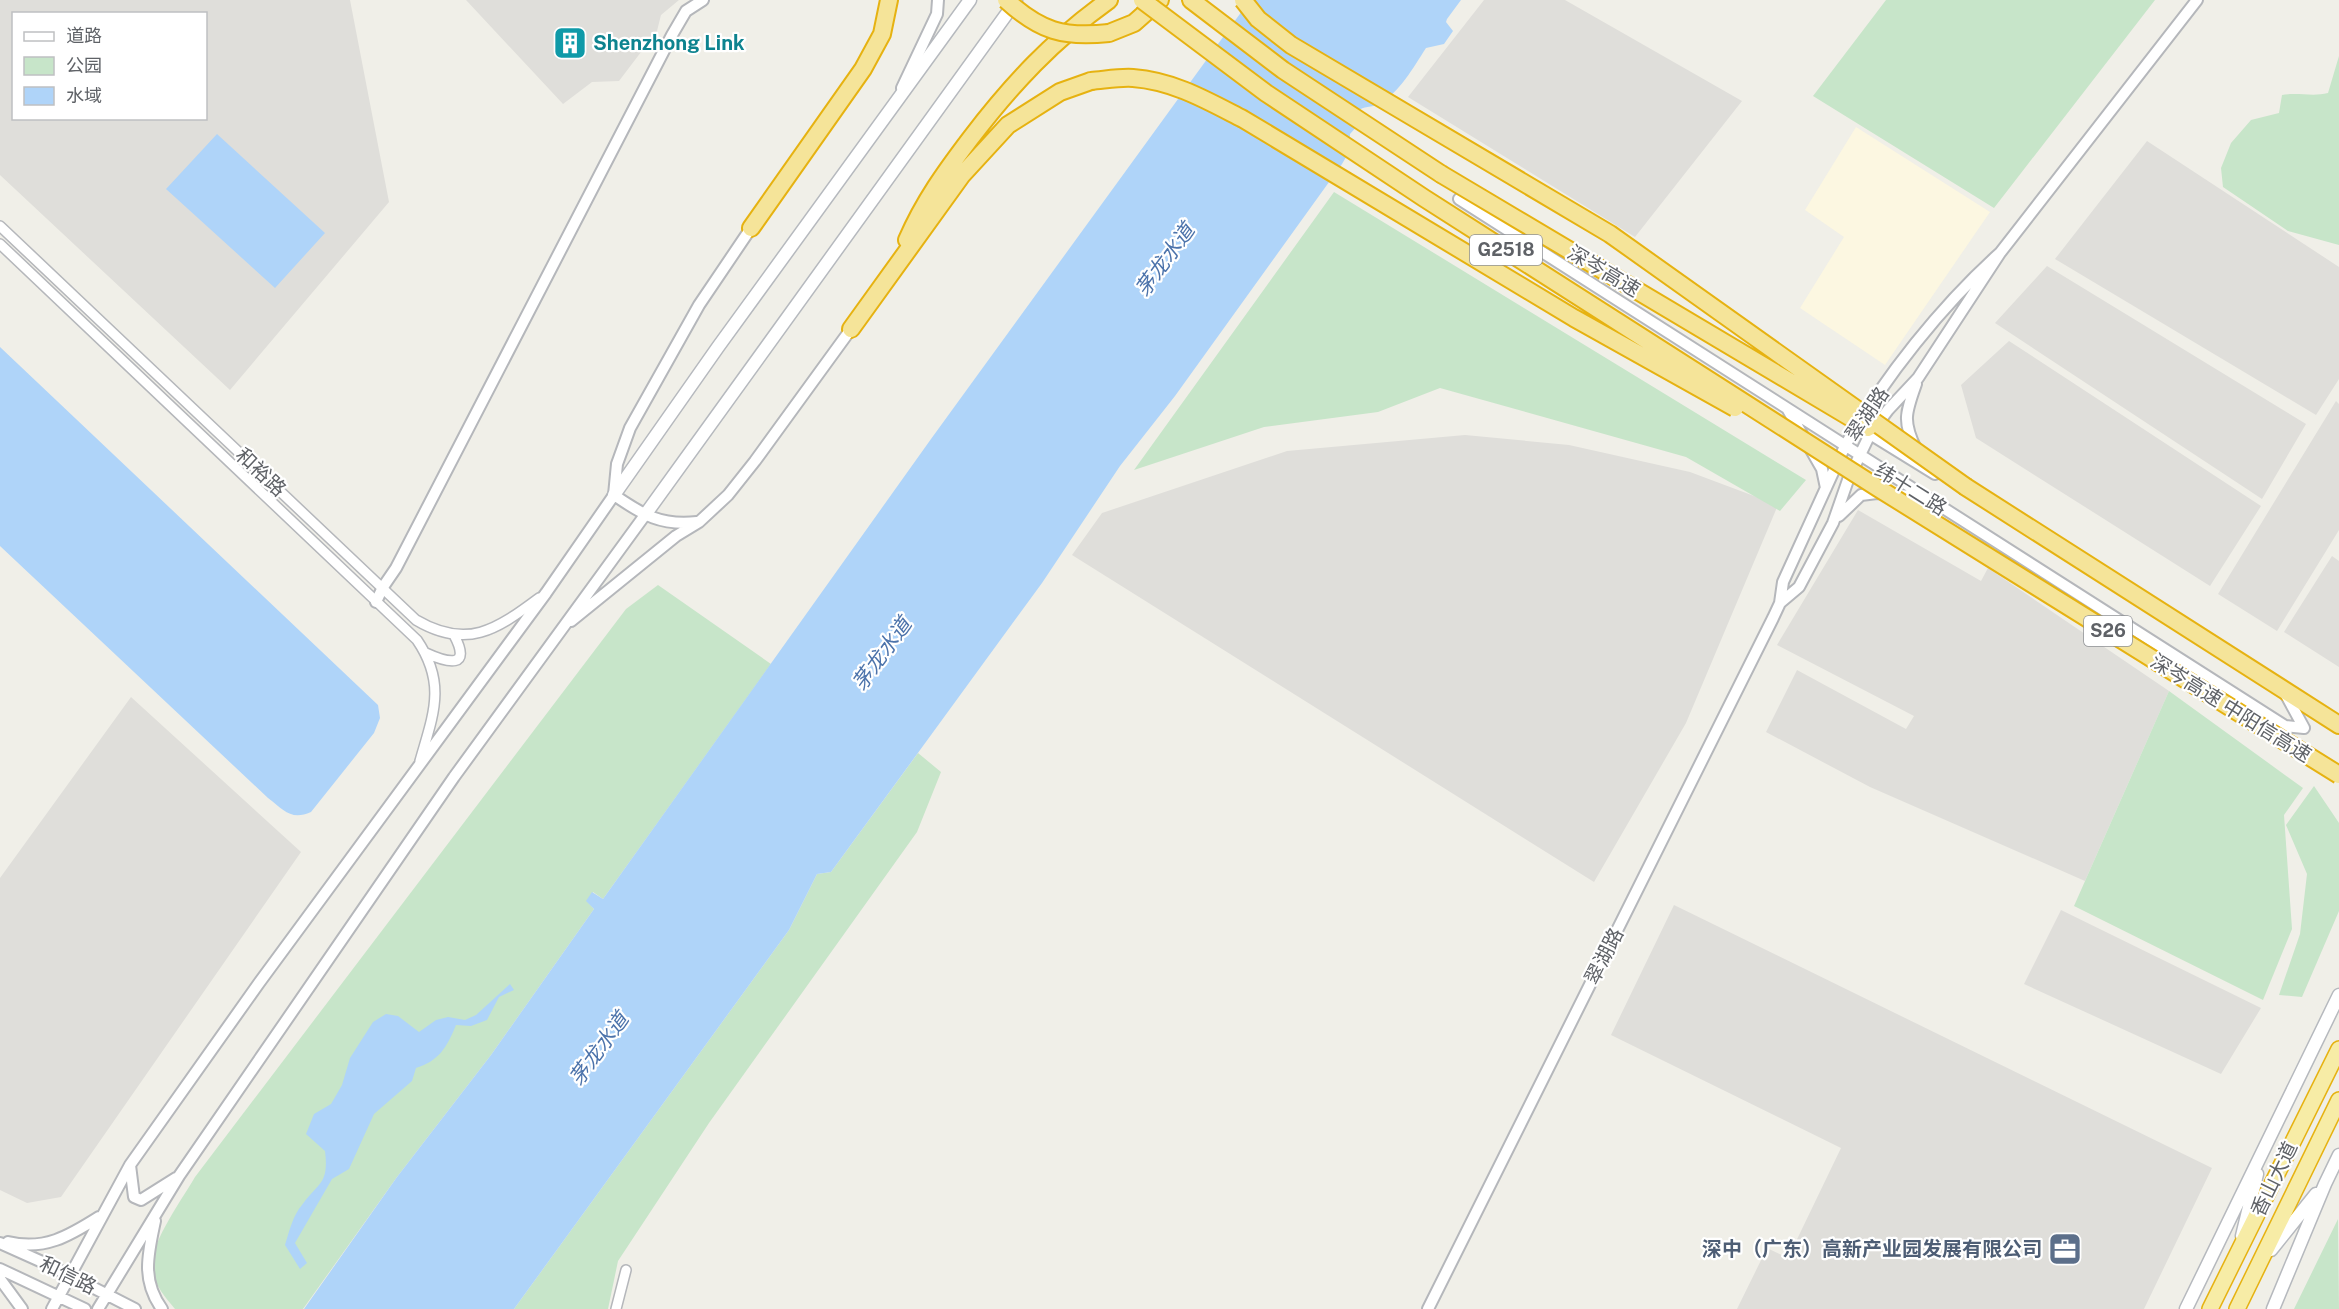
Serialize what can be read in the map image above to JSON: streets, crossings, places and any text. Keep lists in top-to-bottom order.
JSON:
{
  "streets": {
    "highway": [
      "G2518",
      "深岑高速",
      "S26",
      "深岑高速 中阳信高速",
      "香山大道"
    ],
    "street": [
      "翠湖路",
      "和裕路",
      "纬十二路",
      "和信路"
    ]
  },
  "crossings": [
    ["深岑高速", "S26"],
    ["深岑高速", "深岑高速 中阳信高速"],
    ["翠湖路", "纬十二路"]
  ],
  "water": ["茅龙水道"],
  "places": {
    "building": ["Shenzhong Link"],
    "office": ["深中（广东）高新产业园发展有限公司"]
  },
  "legend": ["道路", "公园", "水域"]
}
